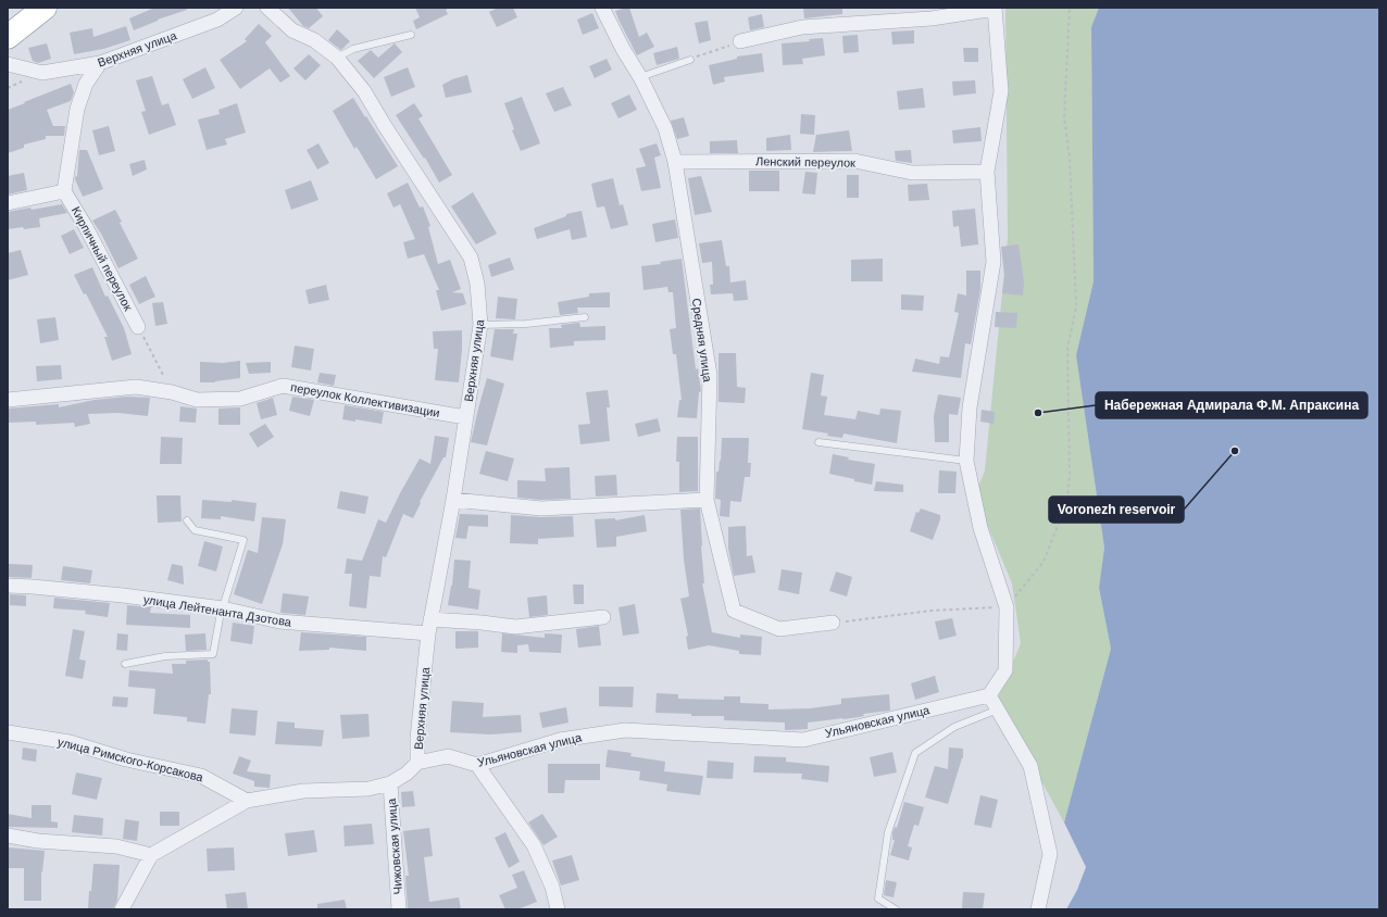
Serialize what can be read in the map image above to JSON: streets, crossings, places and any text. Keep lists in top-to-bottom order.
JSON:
{
  "streets": {
    "street": [
      "Верхняя улица",
      "Ленский переулок",
      "Кирпичный переулок",
      "Средняя улица",
      "переулок Коллективизации",
      "улица Лейтенанта Дзотова",
      "Ульяновская улица",
      "улица Римского-Корсакова",
      "Чижовская улица"
    ]
  },
  "crossings": [
    ["Верхняя улица", "переулок Коллективизации"],
    ["Верхняя улица", "улица Лейтенанта Дзотова"],
    ["Верхняя улица", "Ульяновская улица"],
    ["Ленский переулок", "Средняя улица"],
    ["Ульяновская улица", "улица Римского-Корсакова"],
    ["Ульяновская улица", "Чижовская улица"]
  ],
  "places": ["Набережная Адмирала Ф.М. Апраксина", "Voronezh reservoir"]
}
